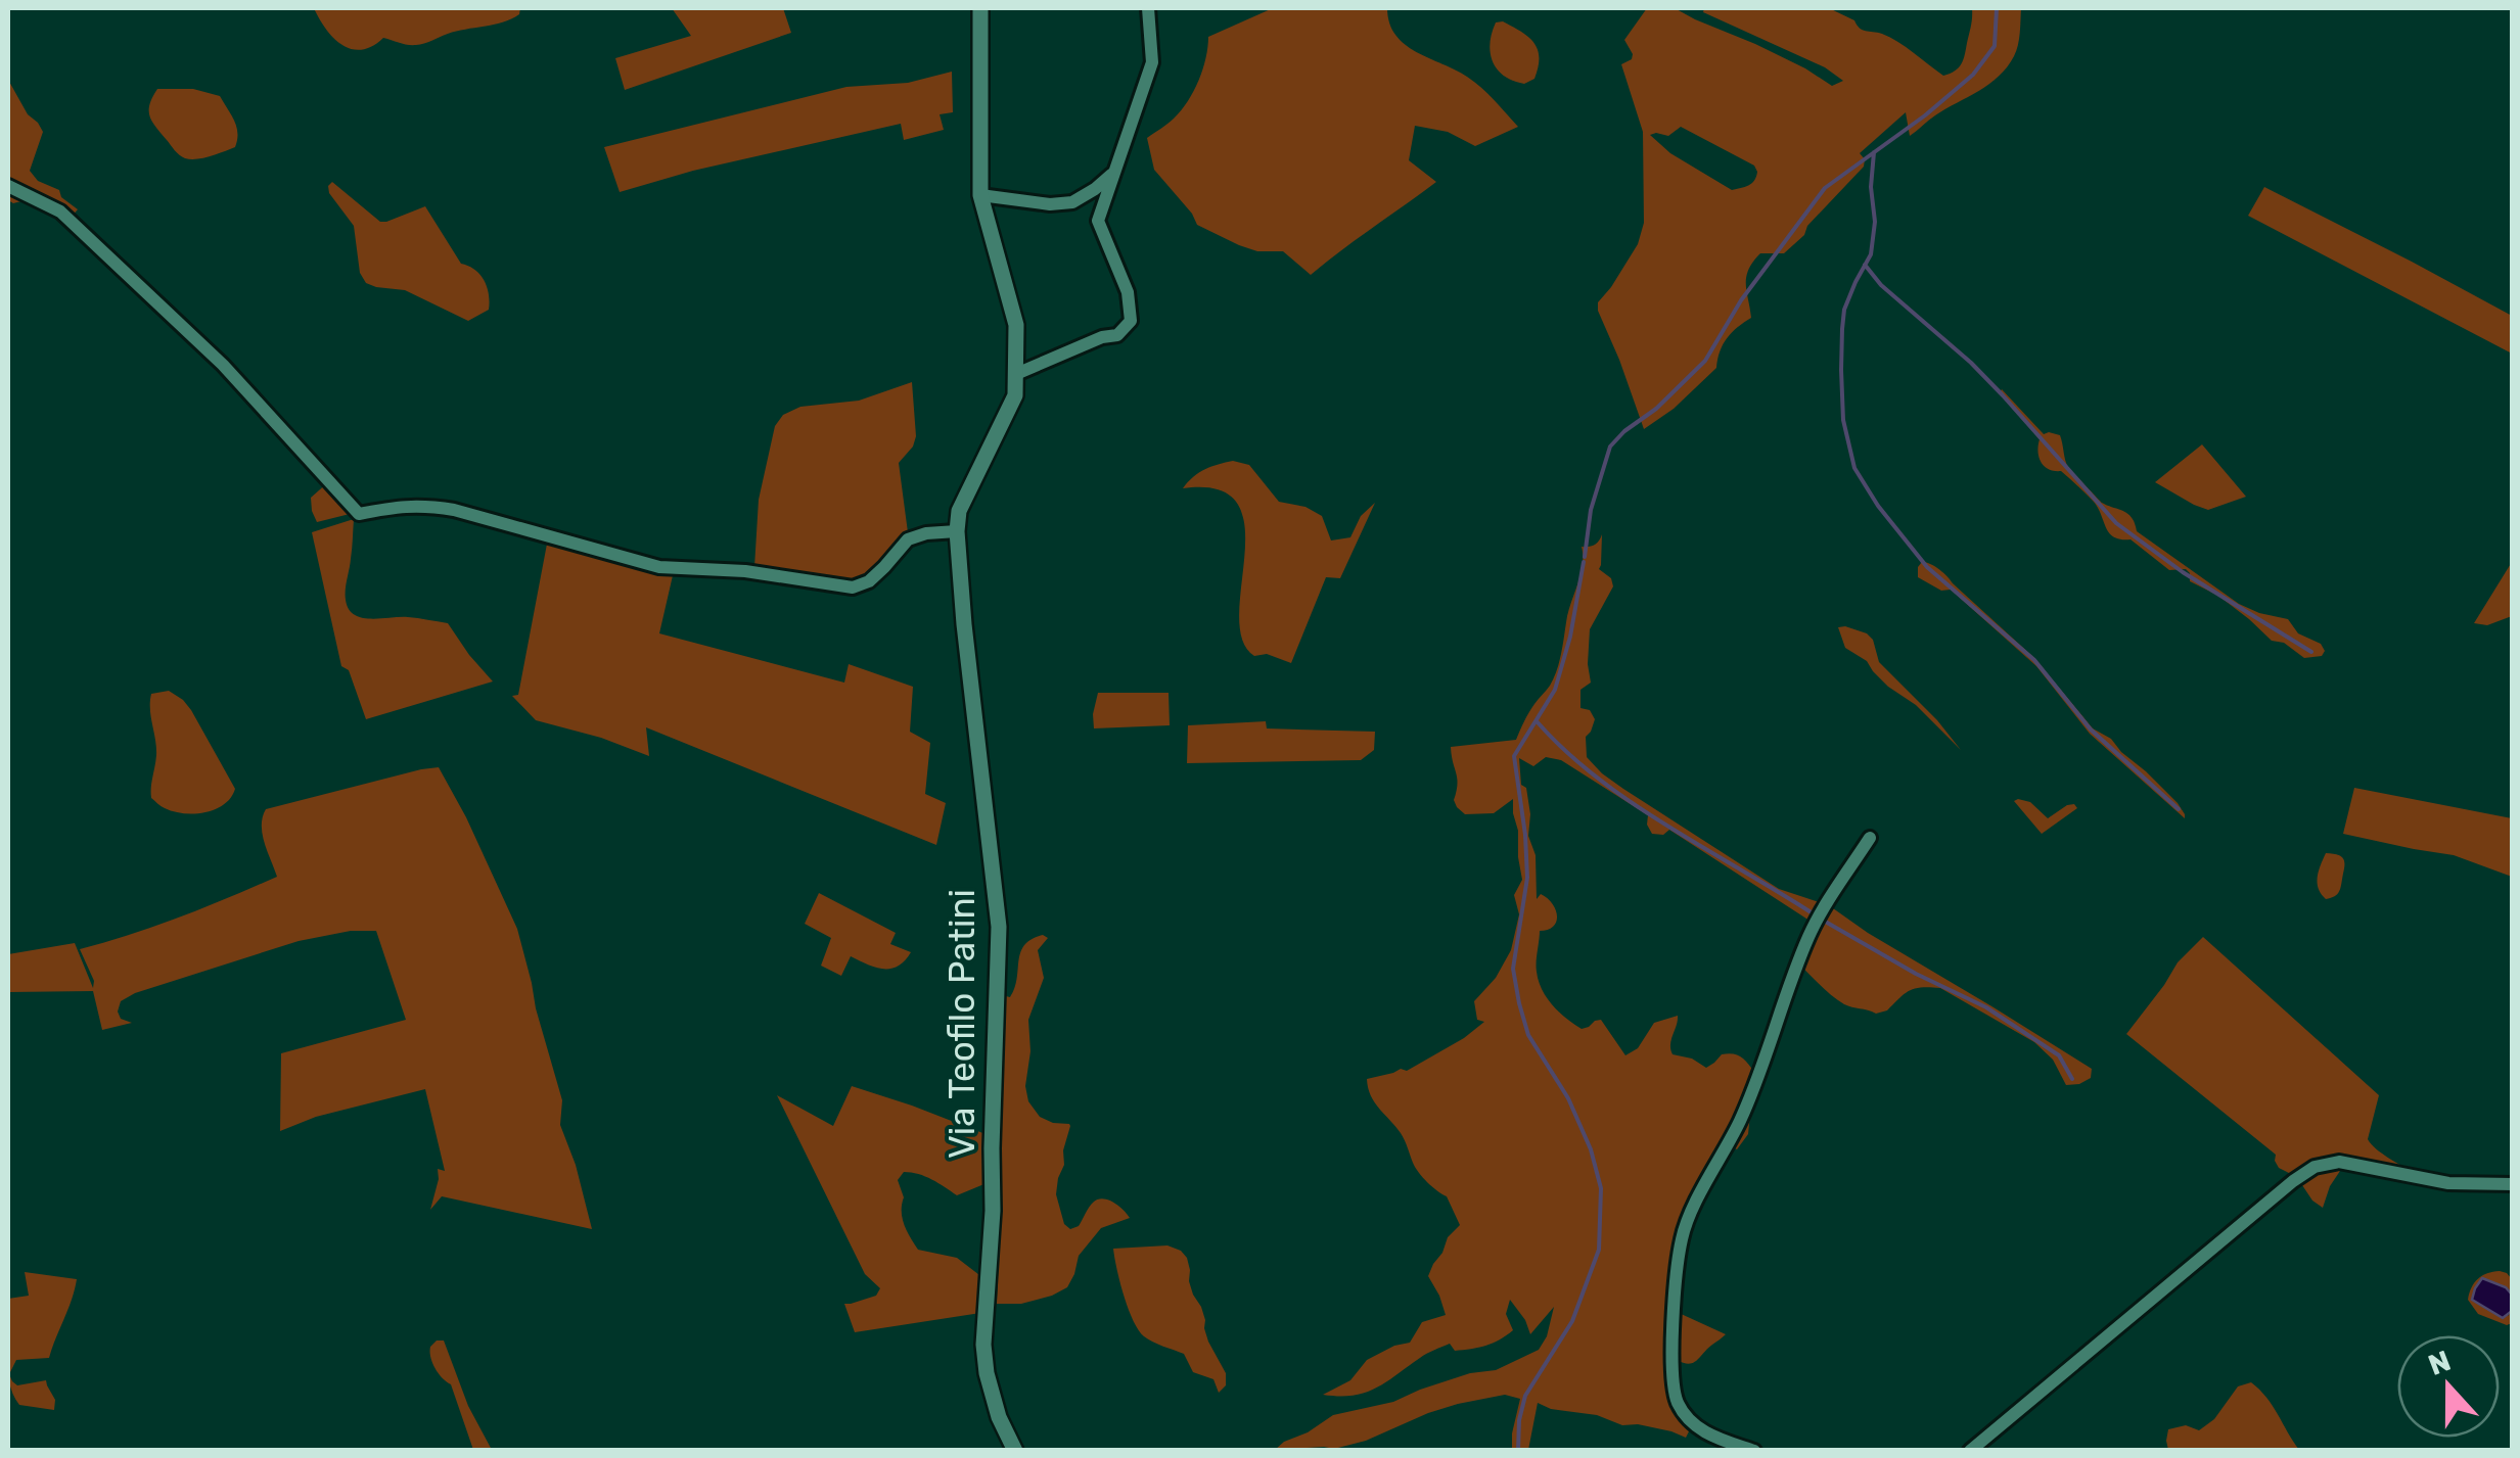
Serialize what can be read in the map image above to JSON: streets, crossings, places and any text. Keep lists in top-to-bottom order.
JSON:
{
  "streets": {
    "street": ["Via Teofilo Patini"]
  },
  "north": "top"
}
